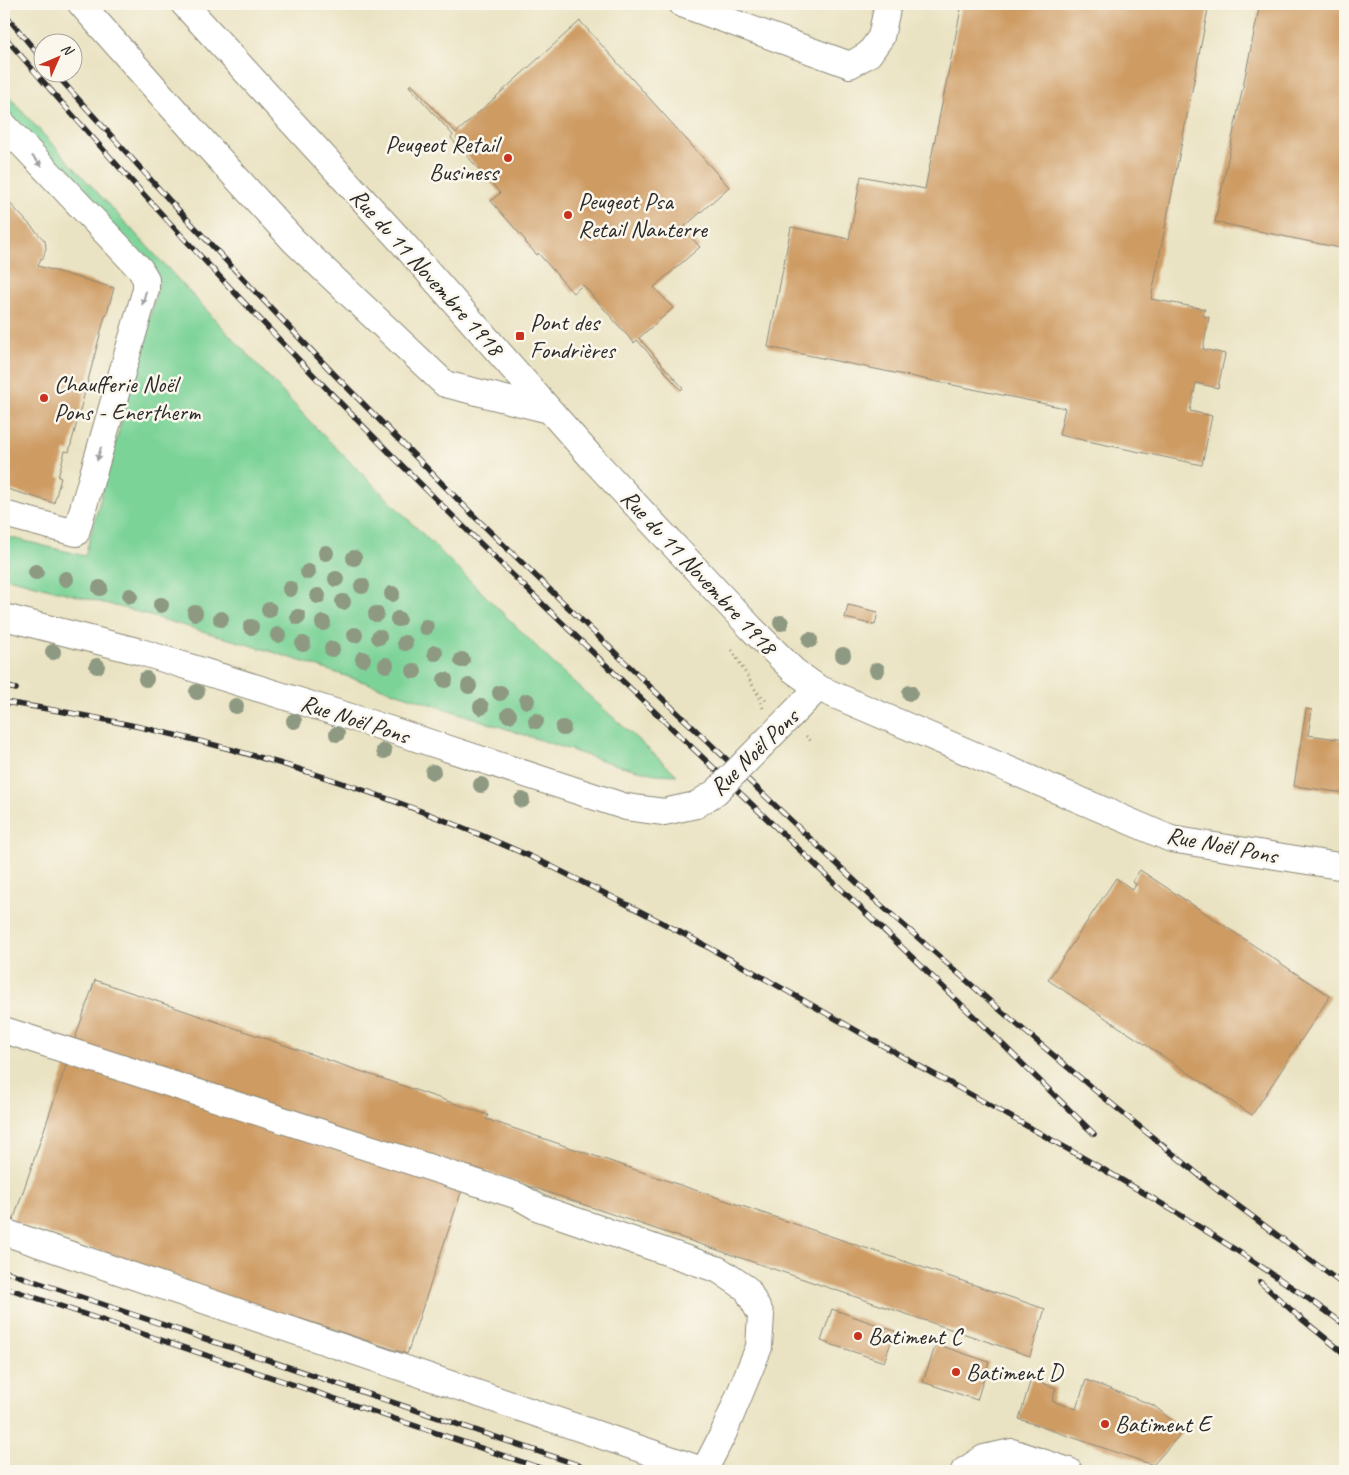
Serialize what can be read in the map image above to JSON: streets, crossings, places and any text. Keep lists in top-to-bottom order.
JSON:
{
  "streets": {
    "street": ["Rue du 11 Novembre 1918", "Rue Noël Pons"]
  },
  "crossings": [
    ["Rue du 11 Novembre 1918", "Rue Noël Pons"]
  ],
  "places": {
    "other": [
      "Peugeot Retail Business",
      "Peugeot Psa Retail Nanterre",
      "Chaufferie Noël Pons - Enertherm",
      "Batiment C",
      "Batiment D",
      "Batiment E"
    ],
    "transit": ["Pont des Fondrières"]
  },
  "north": "top right"
}
